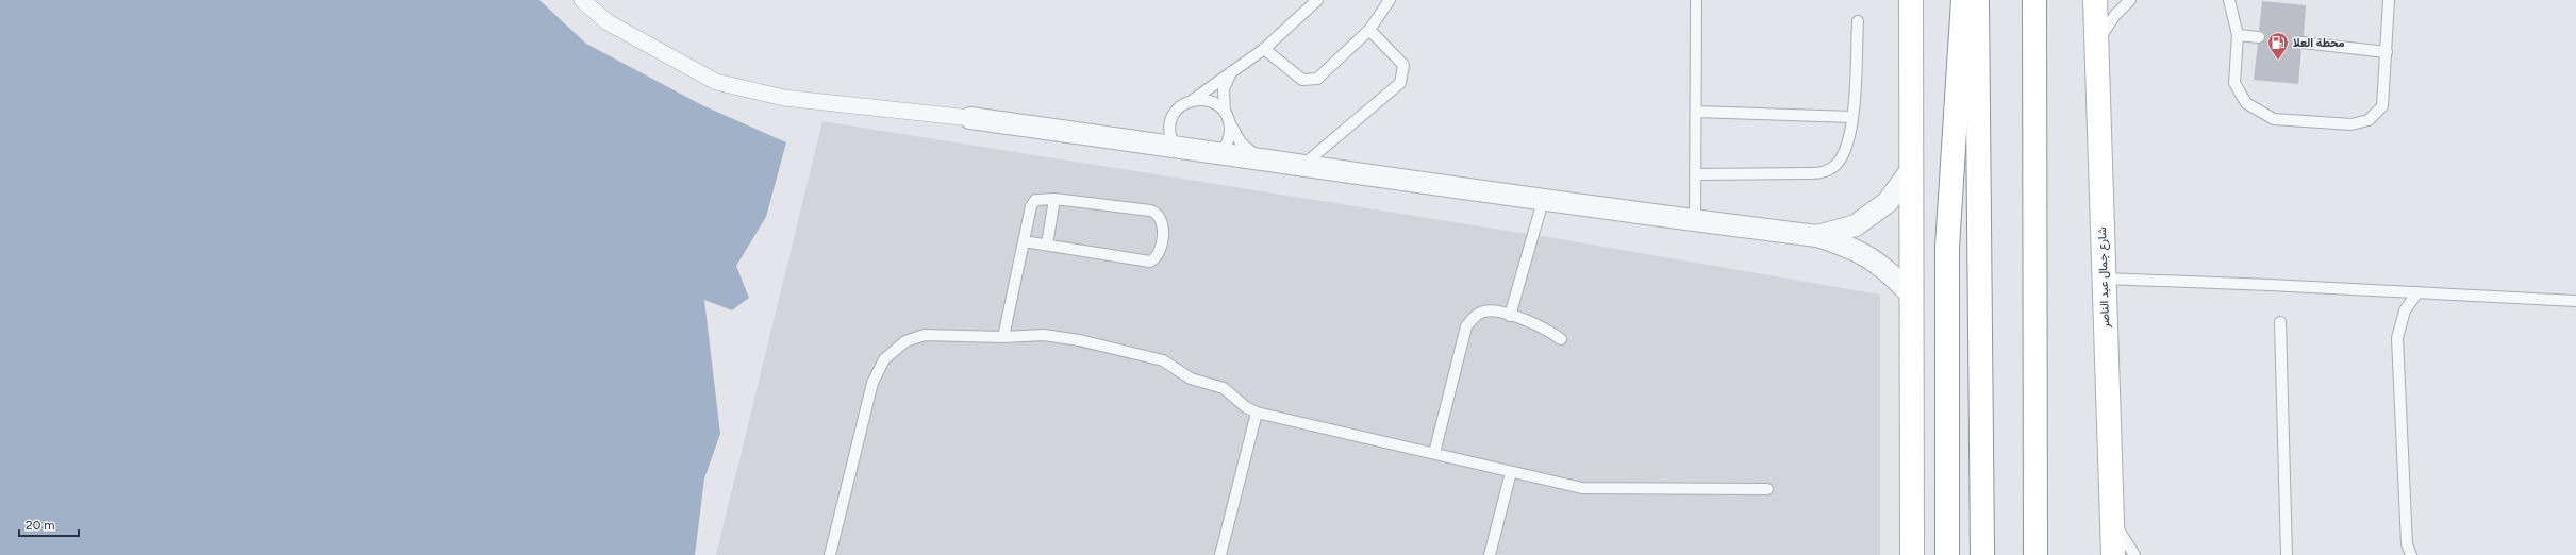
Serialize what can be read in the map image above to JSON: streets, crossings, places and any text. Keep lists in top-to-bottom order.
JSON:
{
  "streets": {
    "main road": ["شارع جمال عبد الناصر"]
  },
  "places": {
    "fuel station": ["محطة العلا"]
  },
  "scale_bar": "20 m"
}
